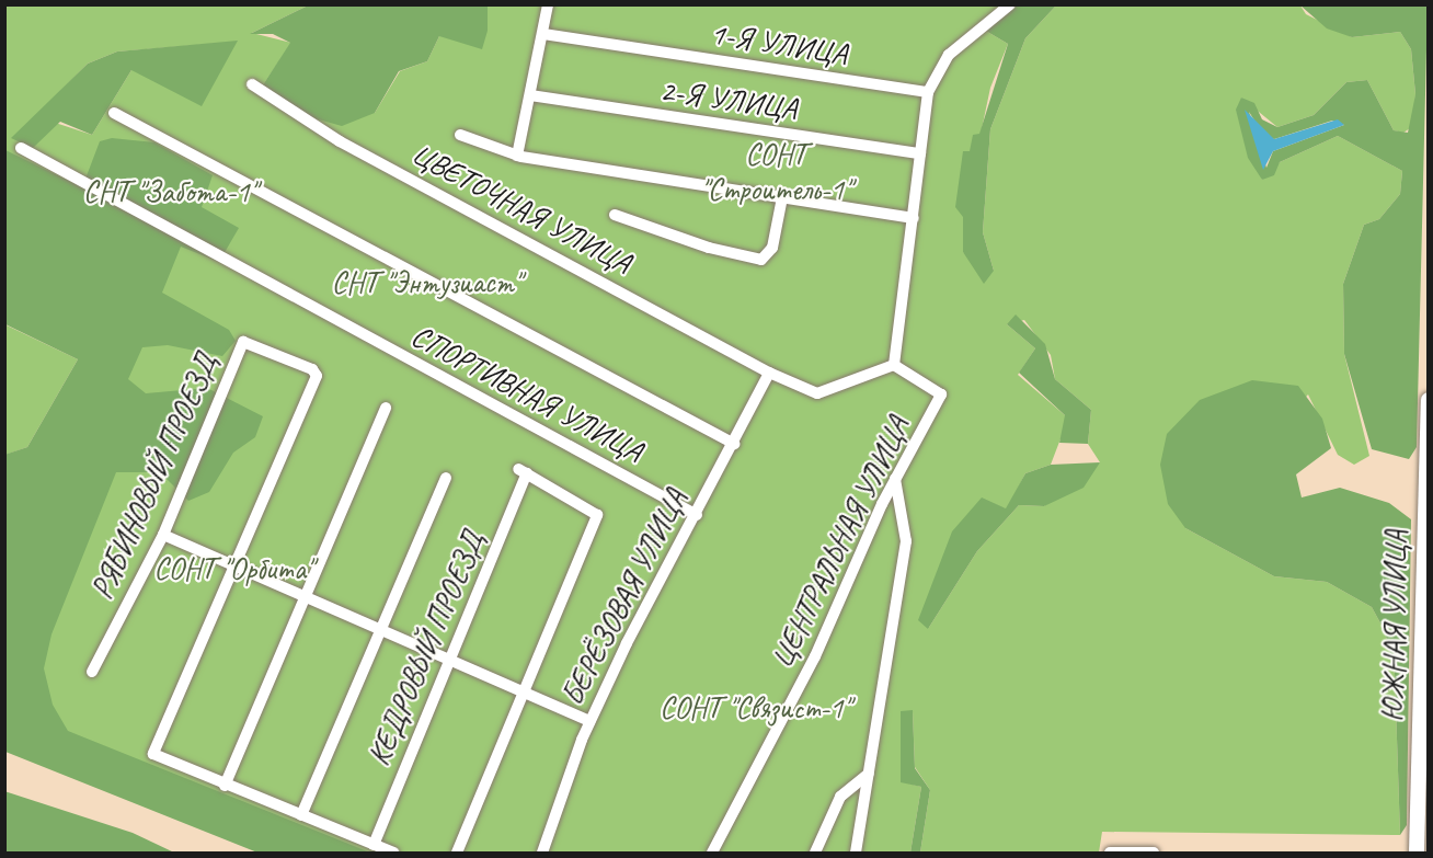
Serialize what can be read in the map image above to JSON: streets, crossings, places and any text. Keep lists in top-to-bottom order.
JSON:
{
  "streets": {
    "main road": ["ЮЖНАЯ УЛИЦА"],
    "street": [
      "1-Я УЛИЦА",
      "2-Я УЛИЦА",
      "ЦВЕТОЧНАЯ УЛИЦА",
      "СПОРТИВНАЯ УЛИЦА",
      "РЯБИНОВЫЙ ПРОЕЗД",
      "ЦЕНТРАЛЬНАЯ УЛИЦА",
      "БЕРЁЗОВАЯ УЛИЦА",
      "КЕДРОВЫЙ ПРОЕЗД"
    ]
  },
  "crossings": [
    ["ЦВЕТОЧНАЯ УЛИЦА", "ЦЕНТРАЛЬНАЯ УЛИЦА"],
    ["ЦВЕТОЧНАЯ УЛИЦА", "БЕРЁЗОВАЯ УЛИЦА"],
    ["СПОРТИВНАЯ УЛИЦА", "БЕРЁЗОВАЯ УЛИЦА"]
  ],
  "parks": [
    "СОНТ \"Строитель-1\"",
    "СНТ \"Забота-1\"",
    "СНТ \"Энтузиаст\"",
    "СОНТ \"Орбита\"",
    "СОНТ \"Связист-1\""
  ]
}
